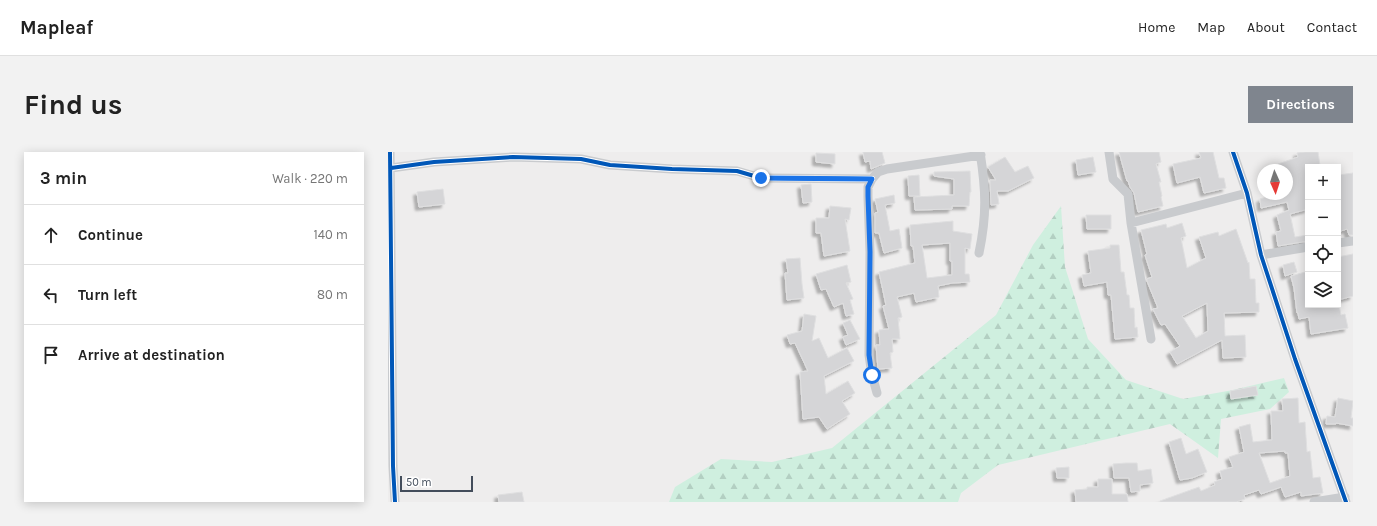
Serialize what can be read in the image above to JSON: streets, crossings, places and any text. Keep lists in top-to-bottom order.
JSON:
{
  "scale_bar": "50 m",
  "north": "bottom",
  "page": {
    "header": "Mapleaf",
    "nav": [
      "Home",
      "Map",
      "About",
      "Contact"
    ],
    "buttons": "Directions",
    "title": "Find us",
    "heading": ["3 min", "Walk · 220 m"],
    "map_buttons": ["+", "−"],
    "list": [
      ["Continue", "140 m"],
      ["Turn left", "80 m"],
      "Arrive at destination"
    ],
    "scale": "50 m"
  }
}
